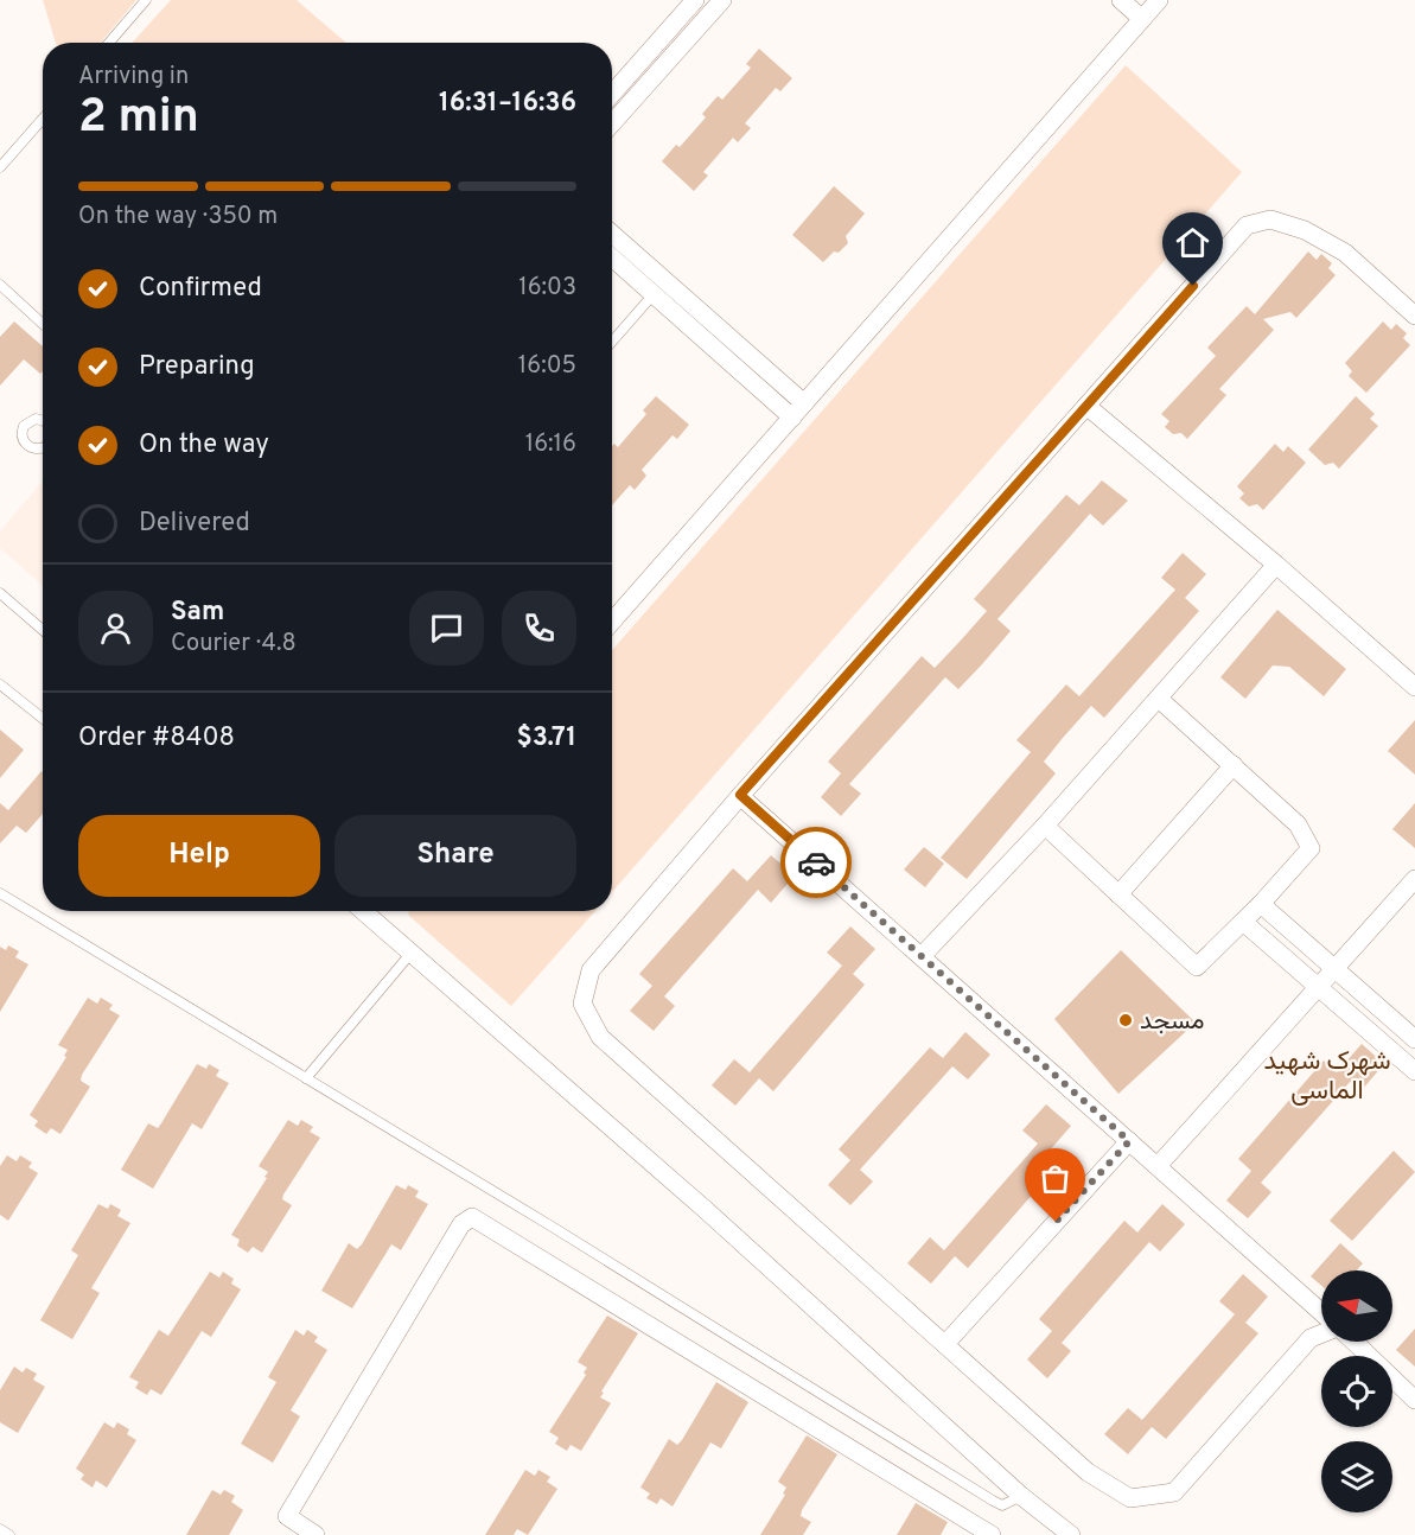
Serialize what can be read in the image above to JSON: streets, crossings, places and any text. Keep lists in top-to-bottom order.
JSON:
{
  "districts": ["شهرک شهید الماسی"],
  "places": ["مسجد"],
  "north": "left",
  "page": {
    "heading": ["2 min", "Arriving in", "16:31–16:36"],
    "panel": [
      "Sam",
      "Courier · 4.8",
      "Order #8408",
      "$3.71"
    ],
    "bar": "On the way · 350 m",
    "list": [
      ["Confirmed", "16:03"],
      ["Preparing", "16:05"],
      ["On the way", "16:16"],
      "Delivered"
    ],
    "buttons": ["Help", "Share"]
  }
}
